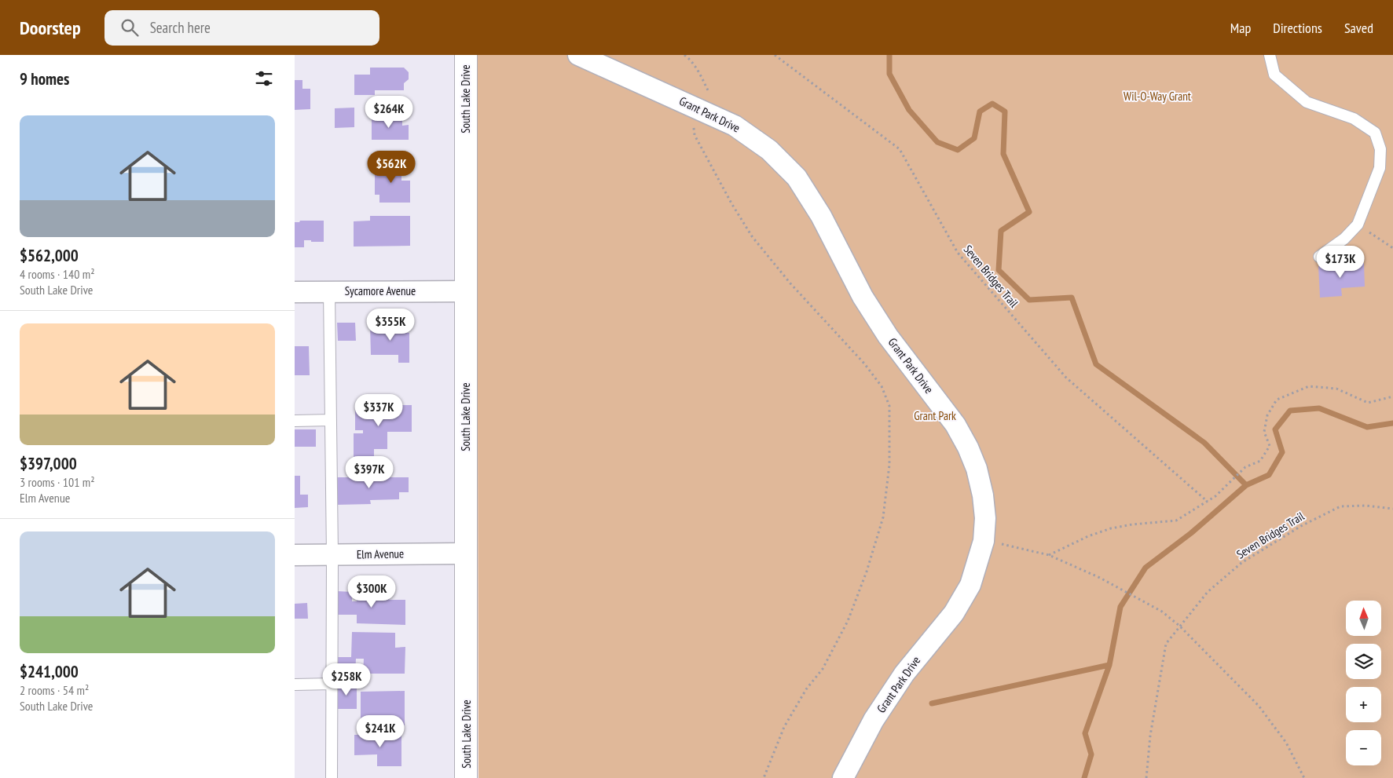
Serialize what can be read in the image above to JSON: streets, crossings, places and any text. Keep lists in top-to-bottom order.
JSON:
{
  "streets": {
    "street": [
      "South Lake Drive",
      "Grant Park Drive",
      "Sycamore Avenue",
      "Elm Avenue"
    ],
    "path": ["Seven Bridges Trail"]
  },
  "crossings": [
    ["South Lake Drive", "Sycamore Avenue"],
    ["South Lake Drive", "Elm Avenue"]
  ],
  "parks": ["Wil-O-Way Grant", "Grant Park"],
  "north": "top",
  "page": {
    "header": "Doorstep",
    "search": "Search here",
    "nav": ["Map", "Directions", "Saved"],
    "heading": "9 homes",
    "price": [
      "$264K",
      "$562K",
      "$173K",
      "$355K",
      "$337K",
      "$397K",
      "$300K",
      "$258K",
      "$241K"
    ],
    "list": [
      {
        "name": "$562,000",
        "note": "4 rooms · 140 m² · South Lake Drive"
      },
      {
        "name": "$397,000",
        "note": "3 rooms · 101 m² · Elm Avenue"
      },
      {
        "name": "$241,000",
        "note": "2 rooms · 54 m² · South Lake Drive"
      }
    ],
    "map_buttons": ["+", "−"]
  }
}
